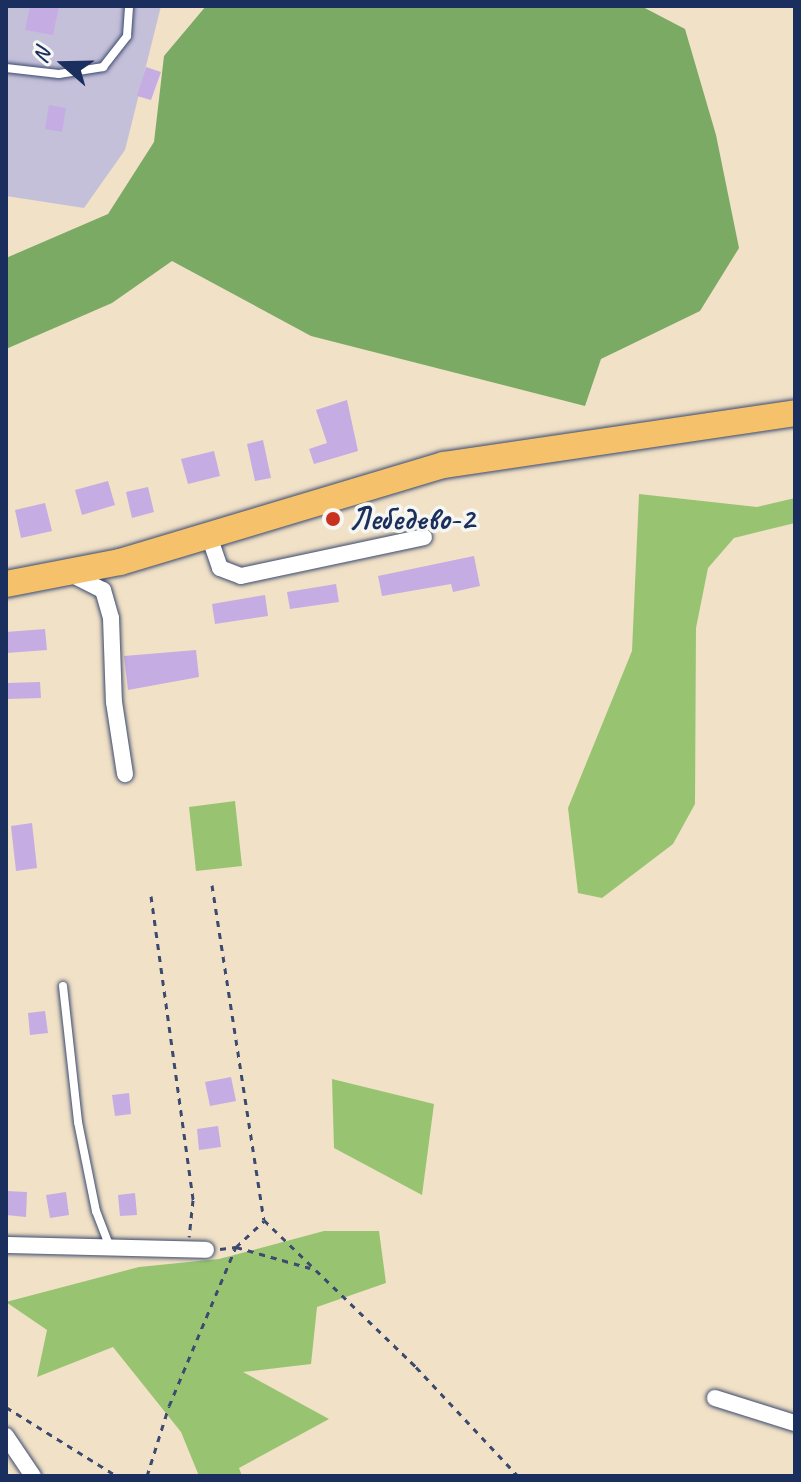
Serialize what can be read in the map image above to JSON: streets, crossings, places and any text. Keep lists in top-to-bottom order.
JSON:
{
  "places": ["Лебедево-2"],
  "north": "left"
}
